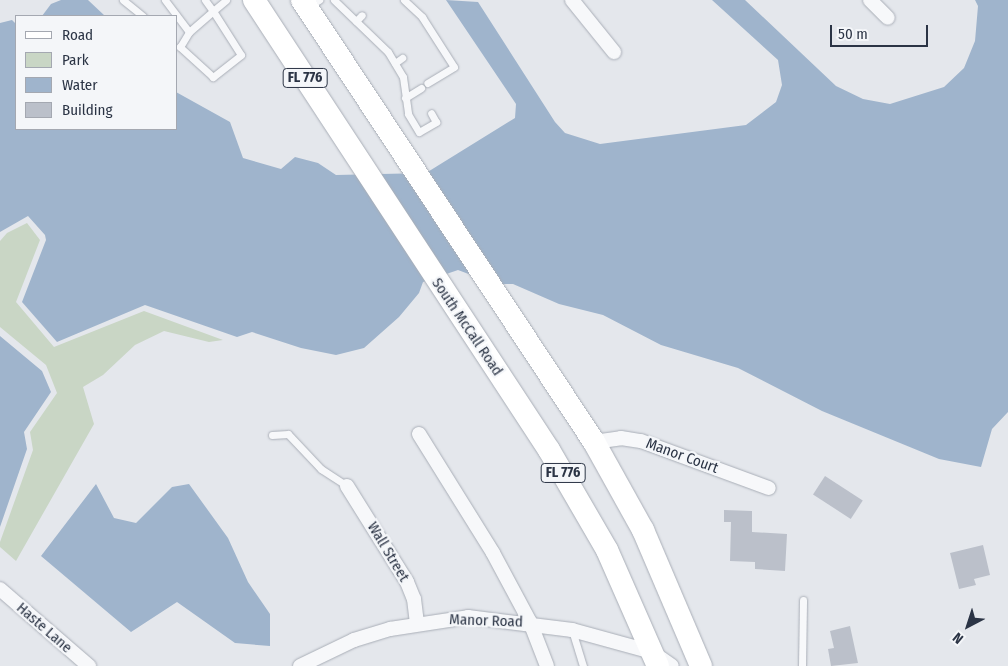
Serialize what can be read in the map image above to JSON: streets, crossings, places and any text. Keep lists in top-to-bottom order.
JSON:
{
  "streets": {
    "main road": ["FL 776", "South McCall Road"],
    "street": [
      "Manor Court",
      "Wall Street",
      "Manor Road",
      "Haste Lane"
    ]
  },
  "crossings": [
    ["FL 776", "Manor Court"],
    ["South McCall Road", "Manor Road"],
    ["Wall Street", "Manor Road"]
  ],
  "legend": [
    "Road",
    "Park",
    "Water",
    "Building"
  ],
  "scale_bar": "50 m",
  "north": "bottom left"
}
